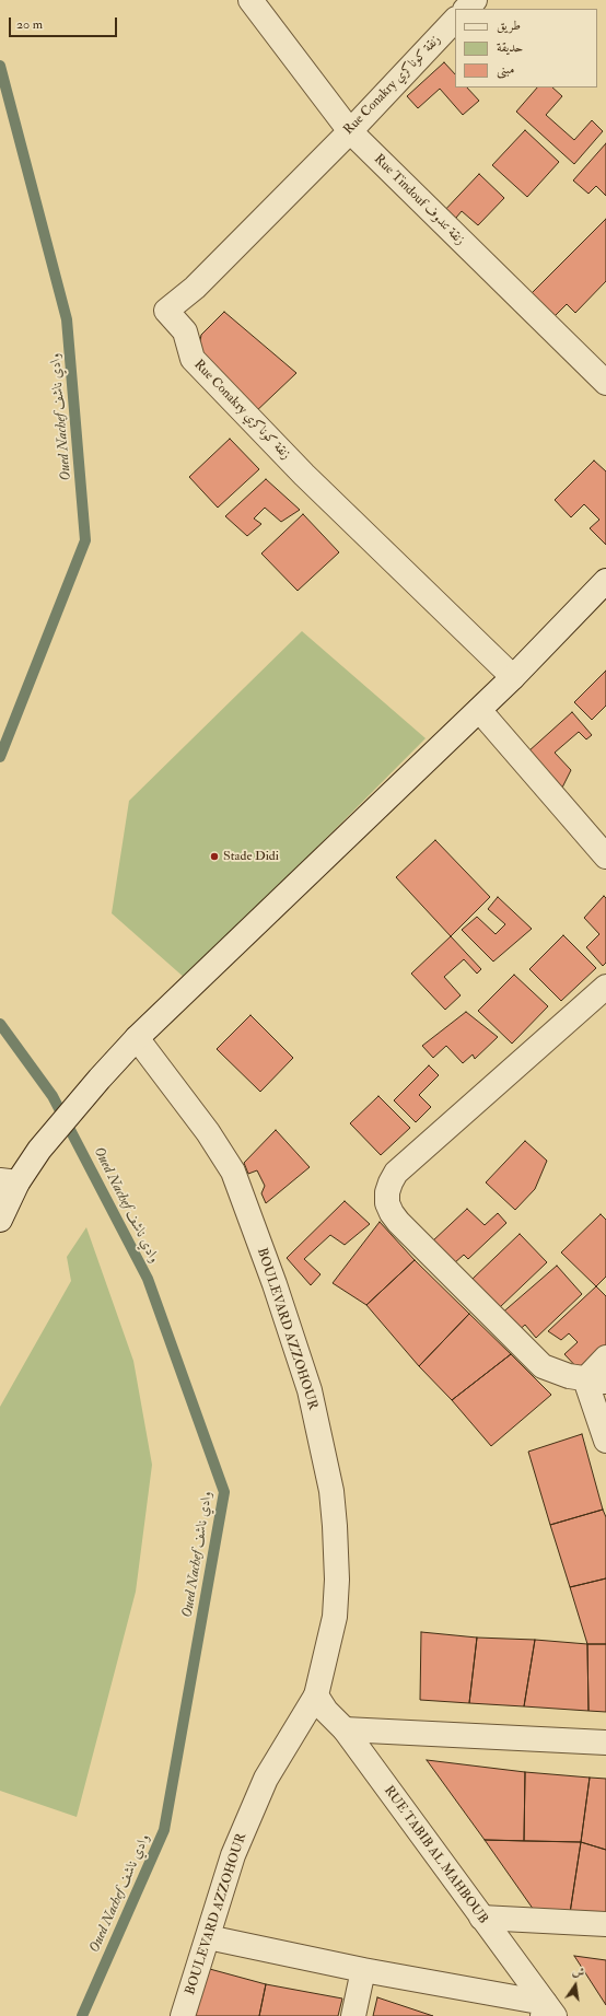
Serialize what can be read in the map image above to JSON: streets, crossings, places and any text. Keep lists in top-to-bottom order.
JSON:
{
  "streets": {
    "street": [
      "Rue Conakry زنقة كوناكري",
      "Rue Tindouf زنقة تندوف",
      "BOULEVARD AZZOHOUR",
      "RUE TABIB AL MAHBOUB"
    ]
  },
  "crossings": [
    ["Rue Conakry زنقة كوناكري", "Rue Tindouf زنقة تندوف"],
    ["BOULEVARD AZZOHOUR", "RUE TABIB AL MAHBOUB"]
  ],
  "water": ["Oued Nachef وادي ناشف"],
  "places": ["Stade Didi"],
  "legend": ["طريق", "حديقة", "مبنى"],
  "scale_bar": "20 m",
  "north": "top"
}
